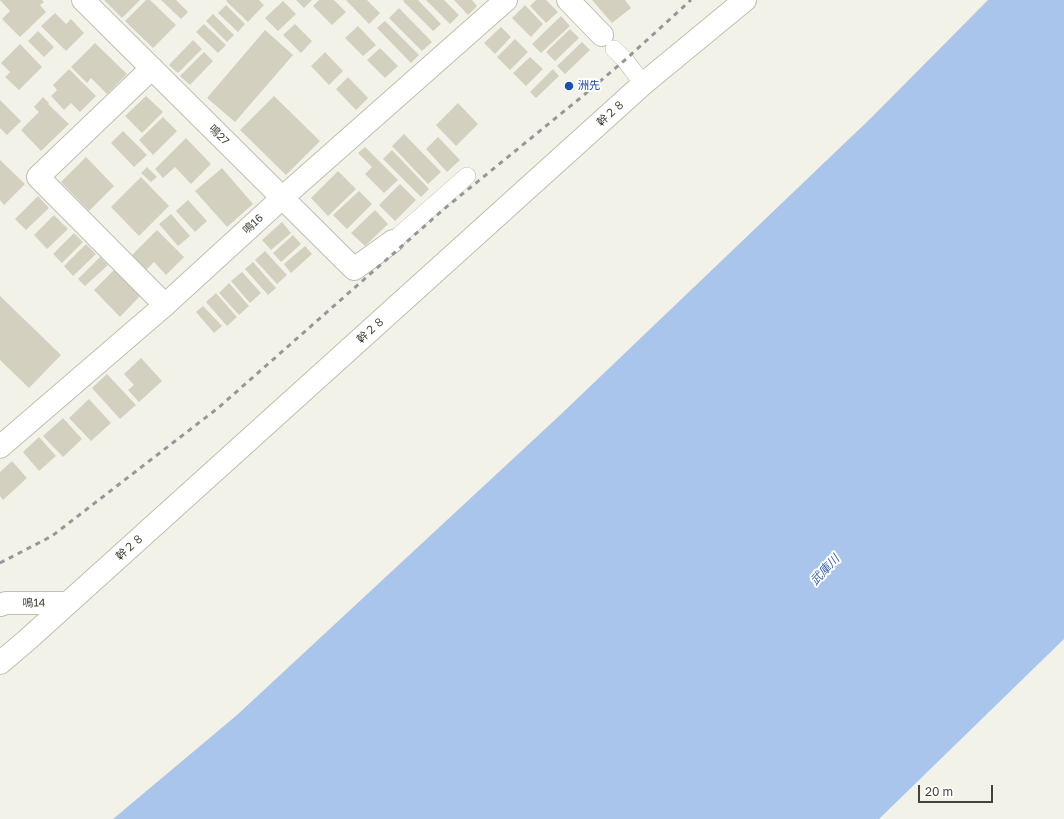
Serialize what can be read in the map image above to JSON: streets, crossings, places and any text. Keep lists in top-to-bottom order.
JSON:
{
  "streets": {
    "street": [
      "幹２８",
      "鳴27",
      "鳴16",
      "鳴14"
    ]
  },
  "crossings": [
    ["幹２８", "鳴14"],
    ["鳴27", "鳴16"]
  ],
  "water": ["武庫川"],
  "places": ["洲先"],
  "scale_bar": "20 m"
}
